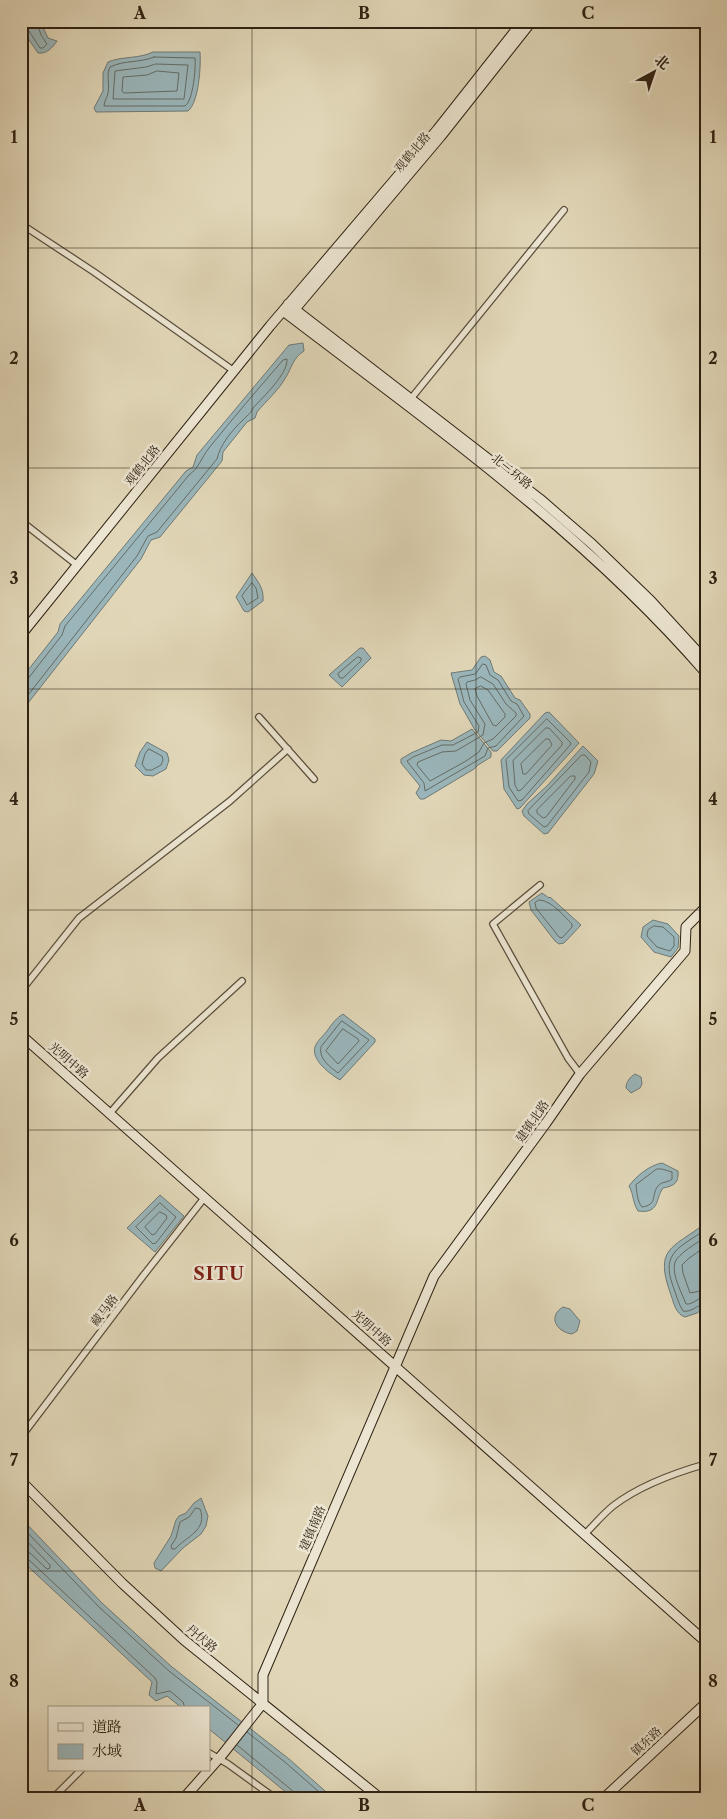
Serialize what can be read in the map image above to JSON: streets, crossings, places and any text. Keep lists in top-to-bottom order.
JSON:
{
  "streets": {
    "street": [
      "观鹤北路",
      "北二环路",
      "光明中路",
      "建镇北路",
      "藏马路",
      "建镇南路",
      "丹伏路",
      "镇东路"
    ]
  },
  "crossings": [
    ["观鹤北路", "北二环路"],
    ["光明中路", "建镇北路"],
    ["光明中路", "藏马路"],
    ["光明中路", "建镇南路"],
    ["建镇北路", "建镇南路"],
    ["建镇南路", "丹伏路"]
  ],
  "districts": ["SITU"],
  "legend": ["道路", "水域"],
  "north": "top right",
  "grid": {
    "columns": ["A", "B", "C"],
    "rows": [
      "1",
      "2",
      "3",
      "4",
      "5",
      "6",
      "7",
      "8"
    ]
  }
}
